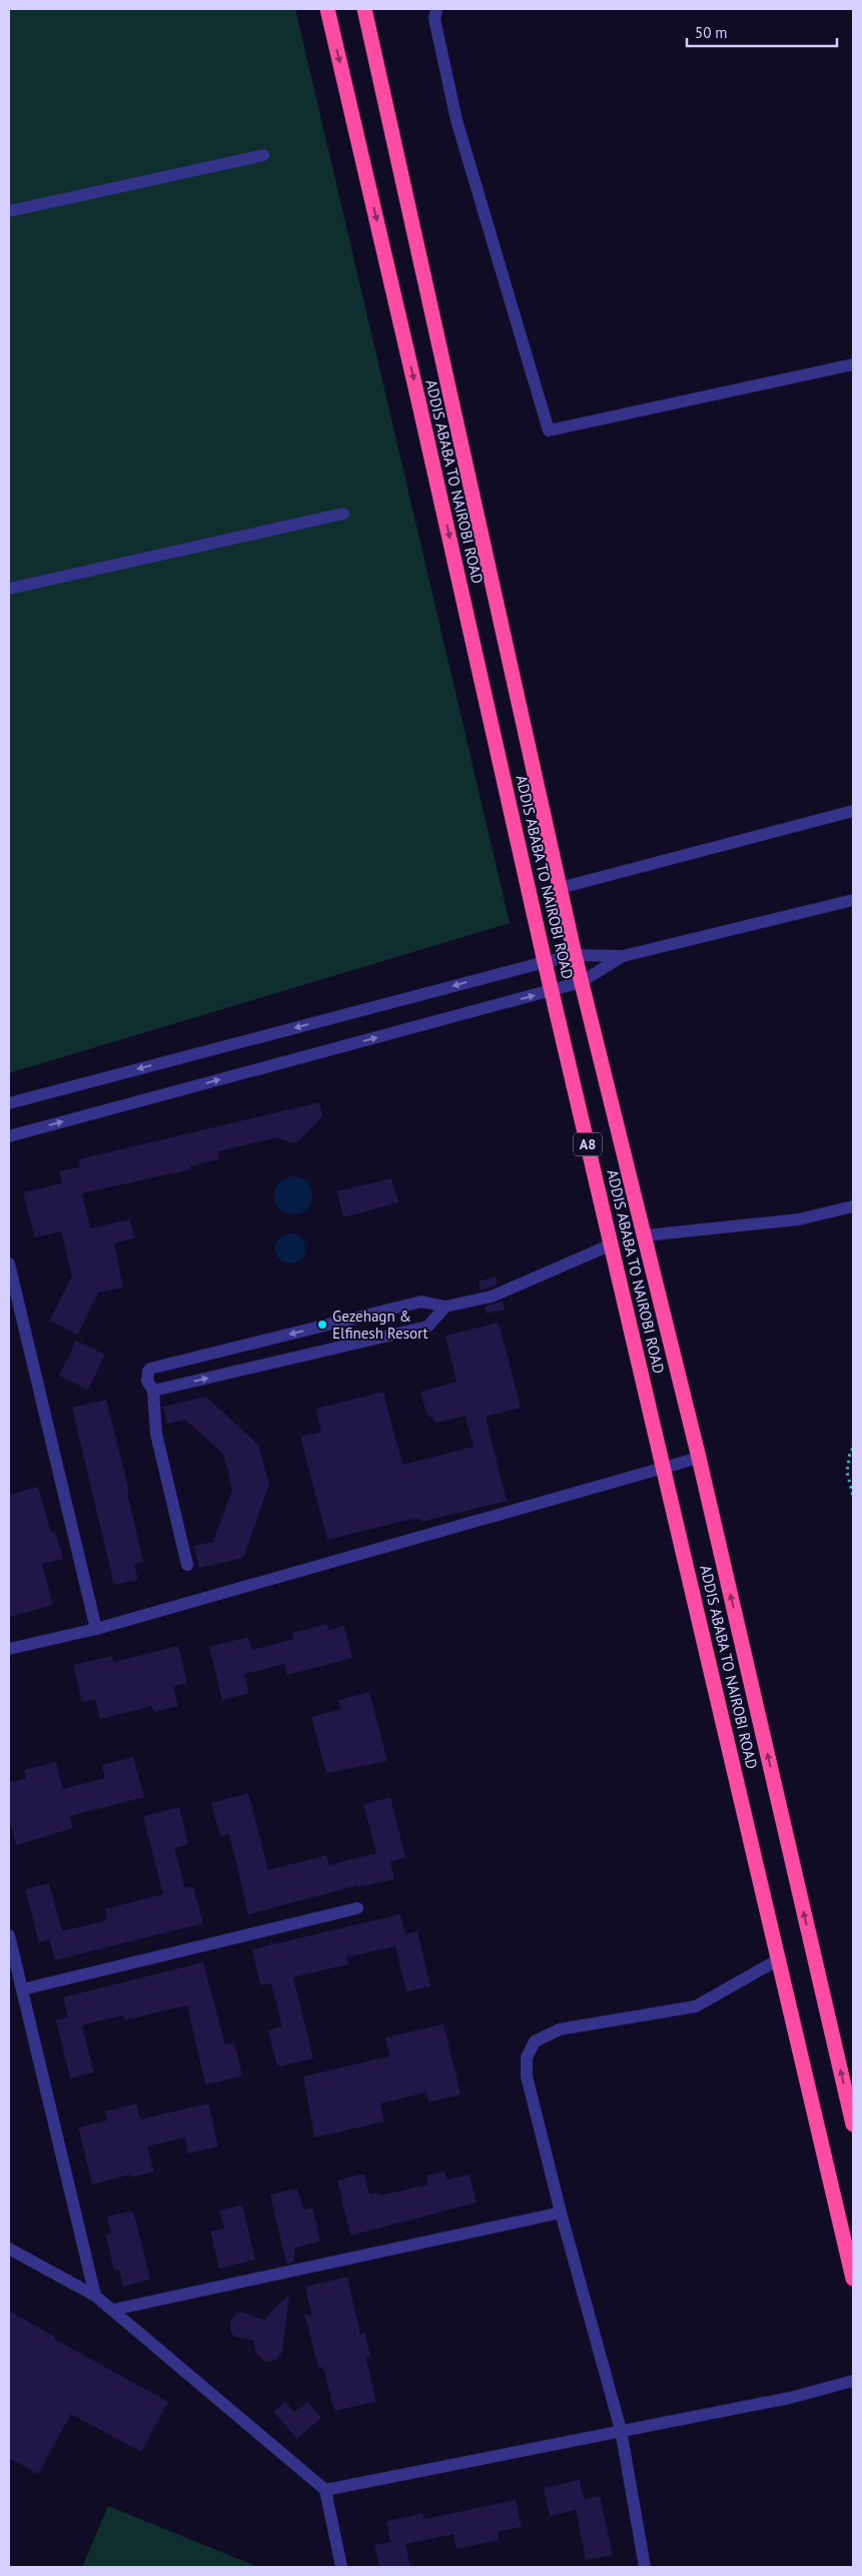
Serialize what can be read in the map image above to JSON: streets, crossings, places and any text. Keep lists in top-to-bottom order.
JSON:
{
  "streets": {
    "highway": ["ADDIS ABABA TO NAIROBI ROAD", "A8"]
  },
  "places": ["Gezehagn & Elfinesh Resort"],
  "scale_bar": "50 m"
}
